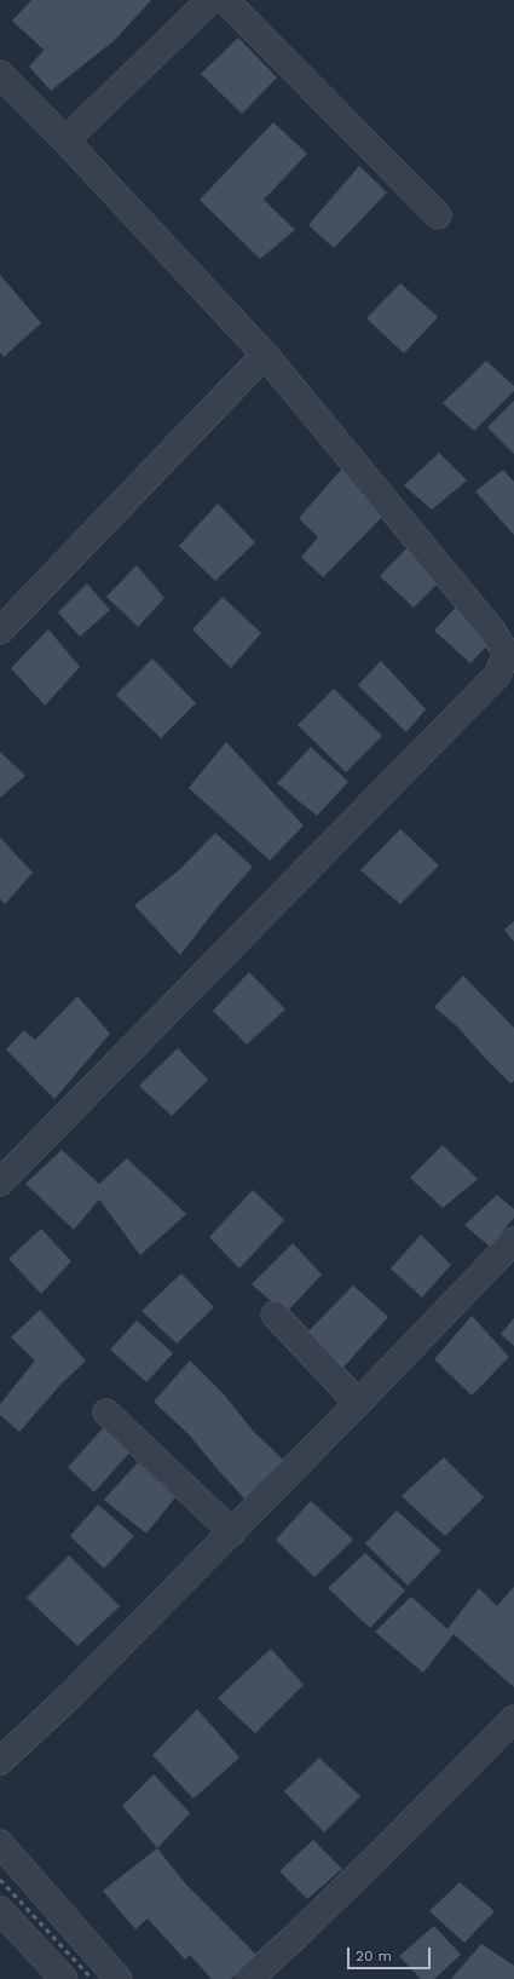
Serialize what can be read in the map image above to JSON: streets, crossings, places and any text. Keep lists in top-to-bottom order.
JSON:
{
  "scale_bar": "20 m"
}
